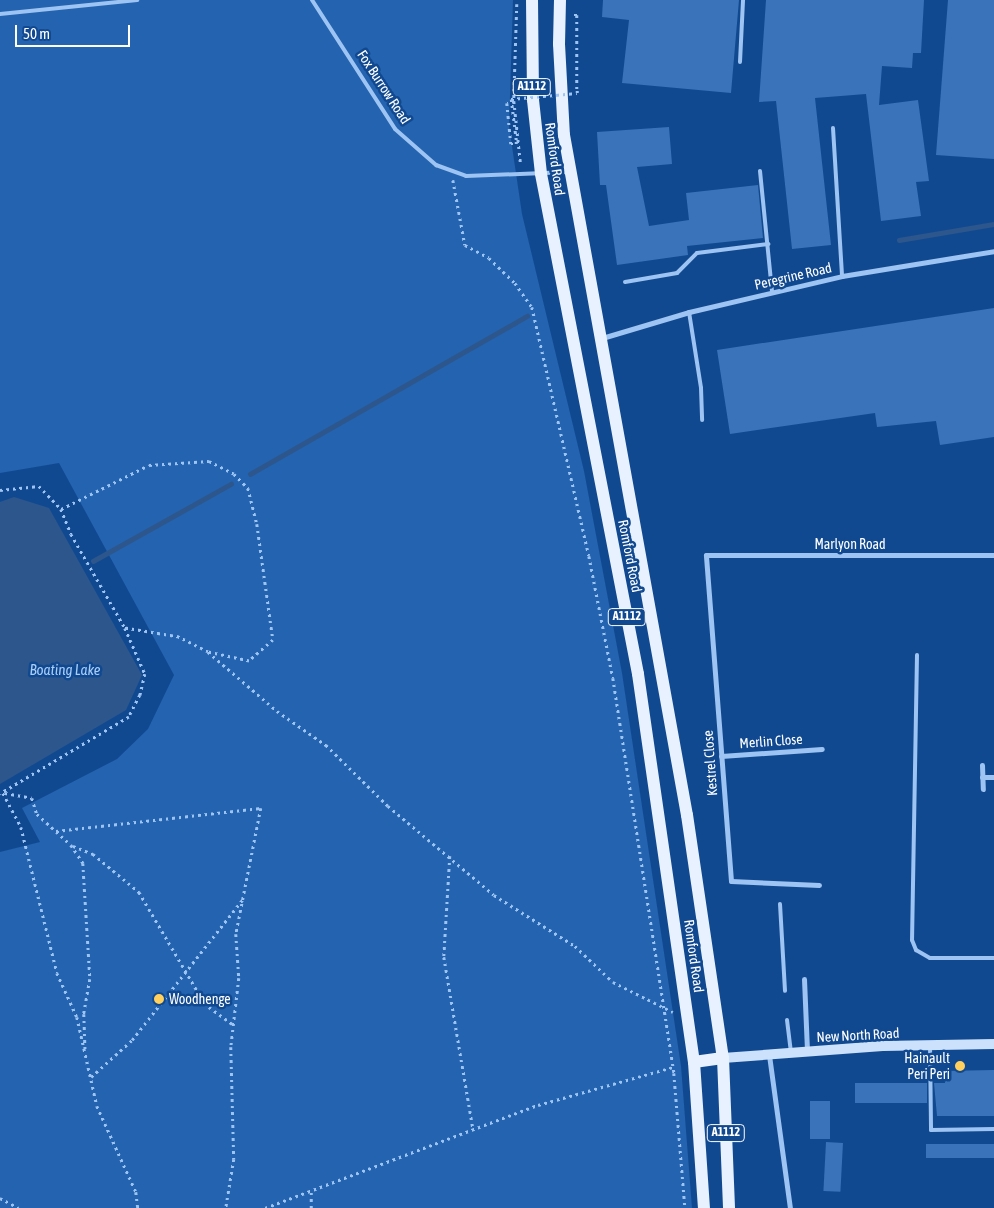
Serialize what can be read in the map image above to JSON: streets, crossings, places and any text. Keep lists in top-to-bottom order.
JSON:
{
  "streets": {
    "main road": ["A1112", "Romford Road"],
    "street": [
      "Peregrine Road",
      "Marlyon Road",
      "Merlin Close",
      "Kestrel Close",
      "New North Road"
    ],
    "lane": ["Fox Burrow Road"]
  },
  "crossings": [
    ["Fox Burrow Road", "Romford Road"],
    ["Romford Road", "Peregrine Road"],
    ["Romford Road", "New North Road"],
    ["Marlyon Road", "Kestrel Close"],
    ["Merlin Close", "Kestrel Close"]
  ],
  "water": ["Boating Lake"],
  "places": ["Woodhenge", "Hainault Peri Peri"],
  "scale_bar": "50 m"
}
